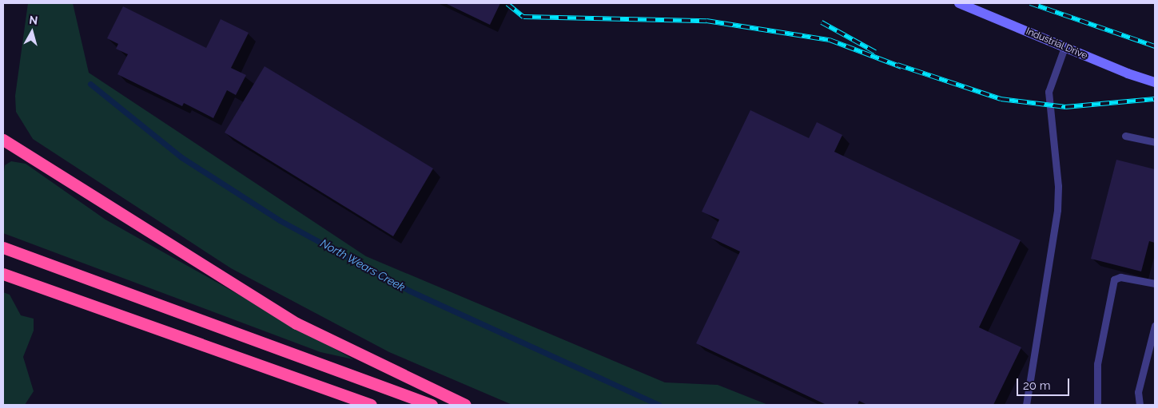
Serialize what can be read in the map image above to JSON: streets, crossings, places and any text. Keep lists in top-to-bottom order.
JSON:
{
  "streets": {
    "main road": ["Industrial Drive"]
  },
  "water": ["North Wears Creek"],
  "scale_bar": "20 m",
  "north": "top"
}
